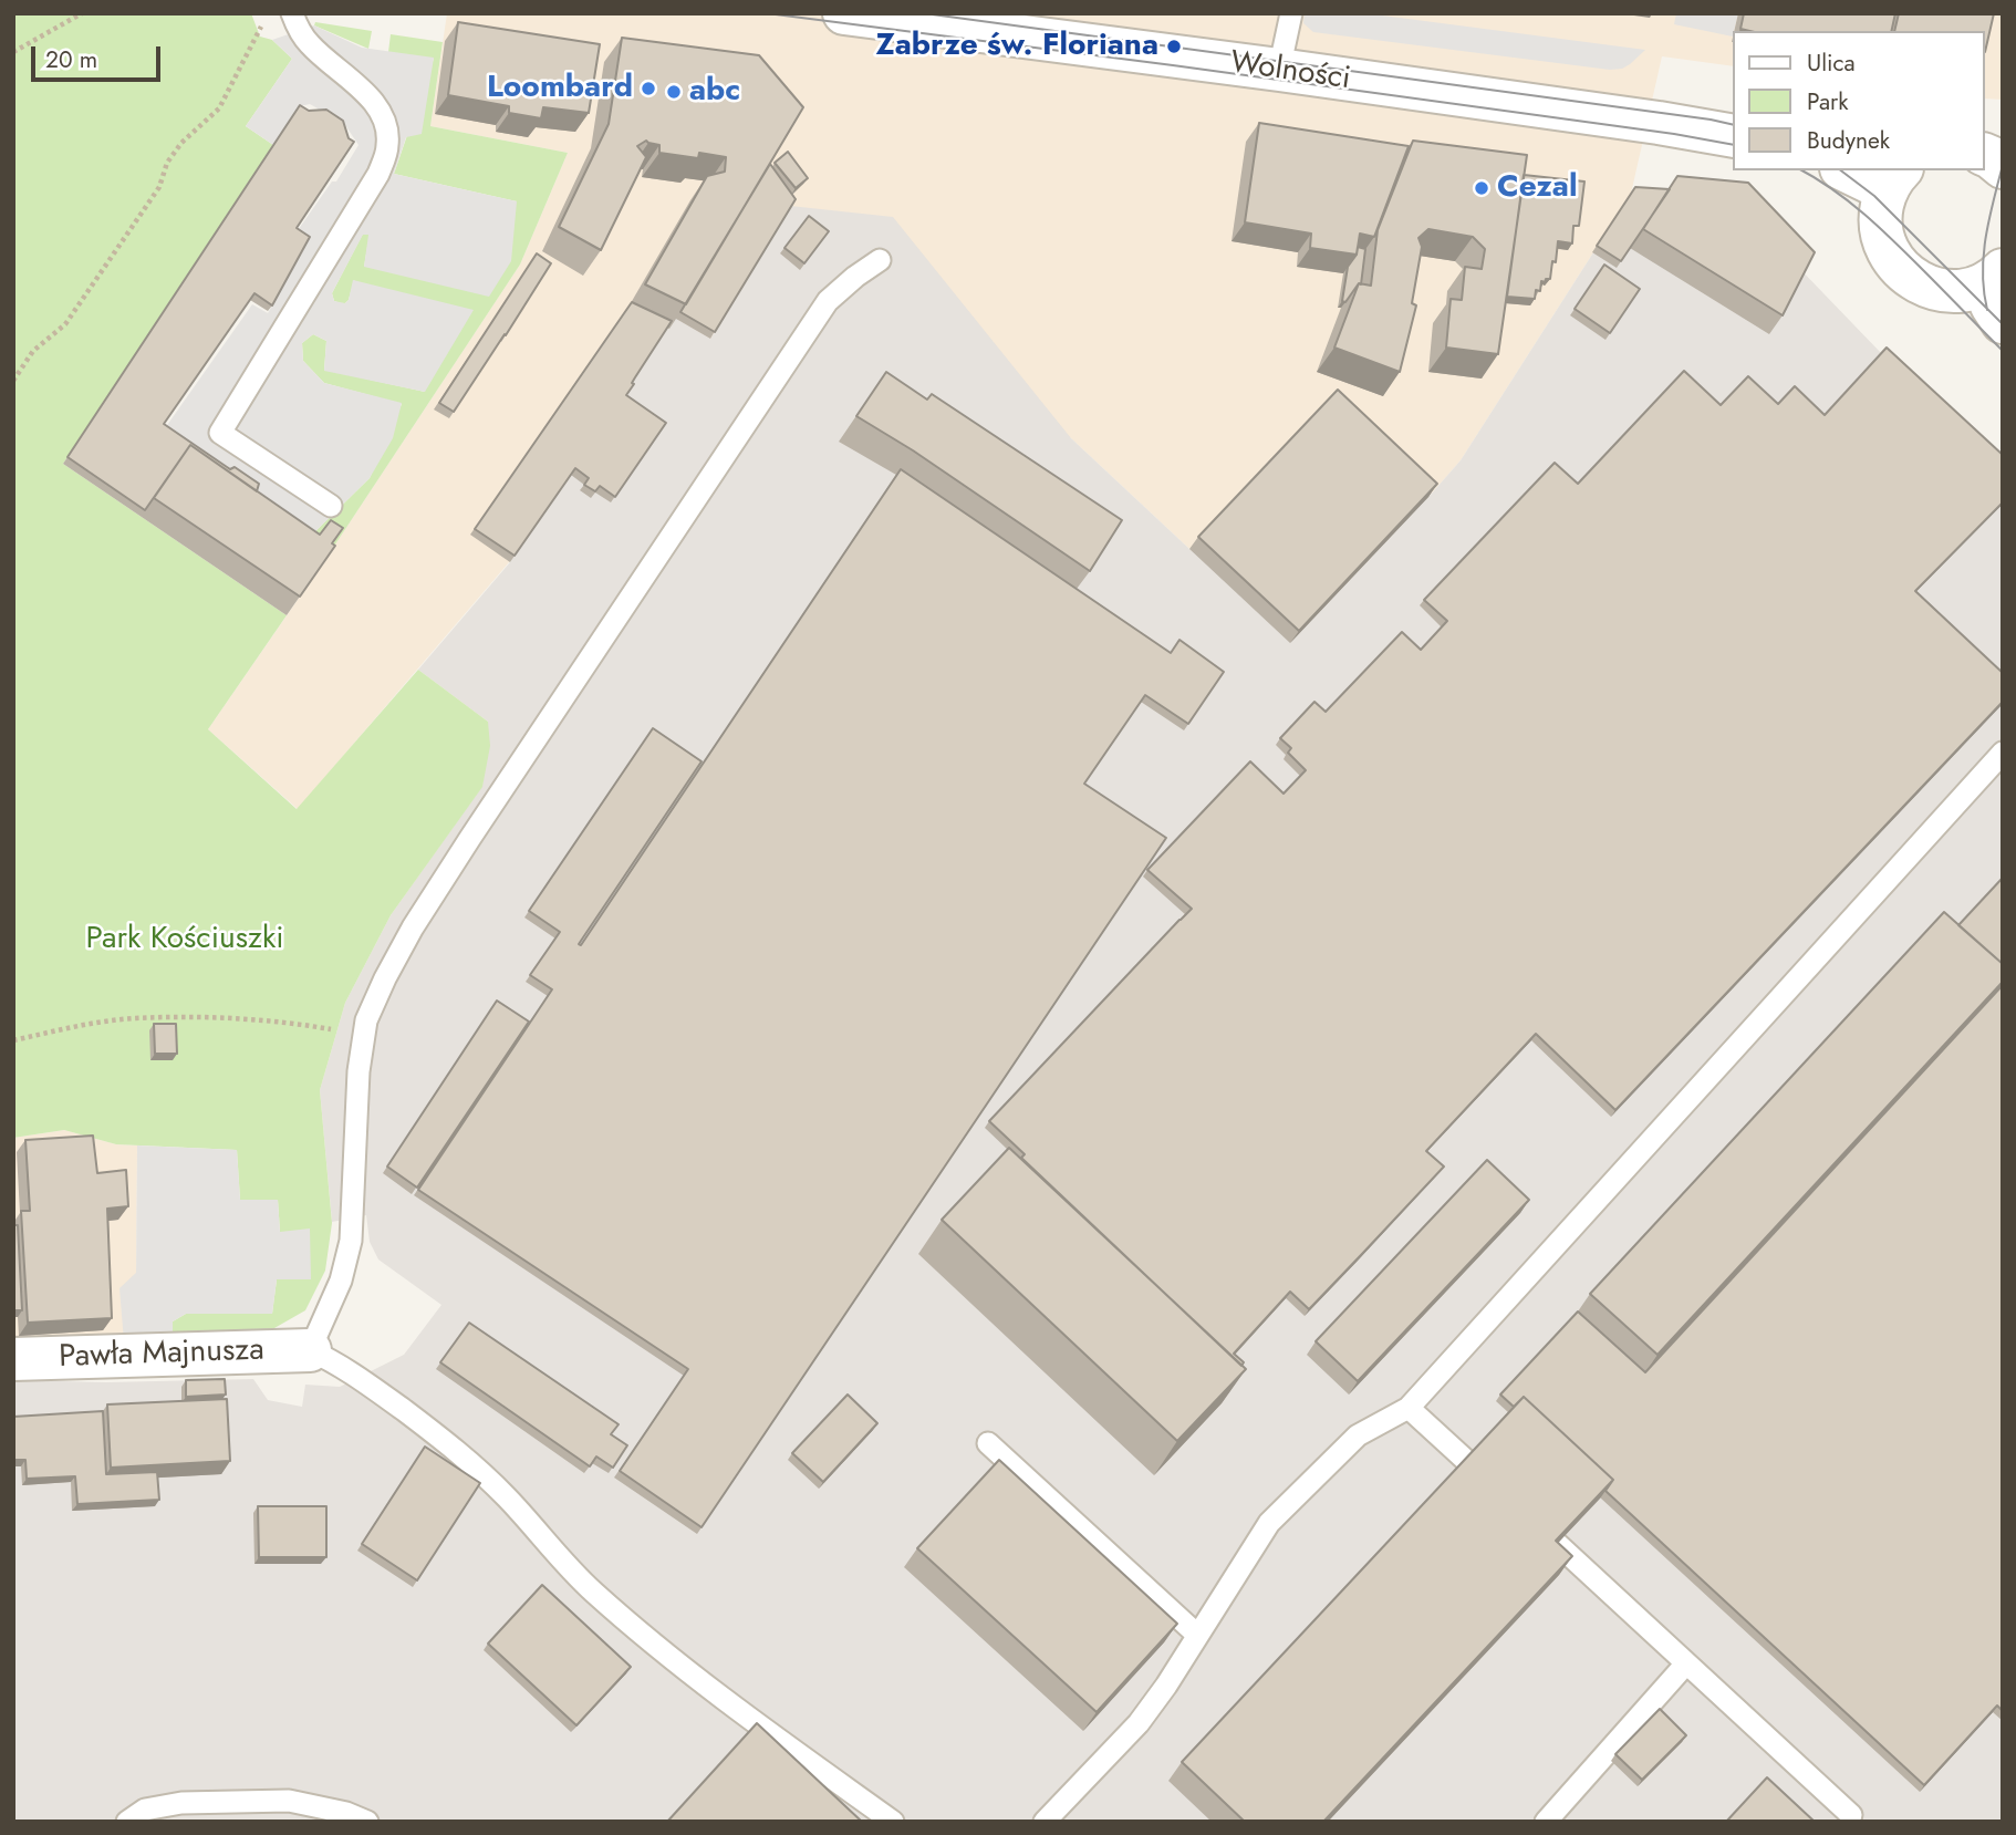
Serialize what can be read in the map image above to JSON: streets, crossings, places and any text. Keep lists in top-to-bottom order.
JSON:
{
  "streets": {
    "street": ["Wolności", "Pawła Majnusza"]
  },
  "parks": ["Park Kościuszki"],
  "places": [
    "Zabrze św. Floriana",
    "Loombard",
    "abc",
    "Cezal"
  ],
  "legend": ["Ulica", "Park", "Budynek"],
  "scale_bar": "20 m"
}
